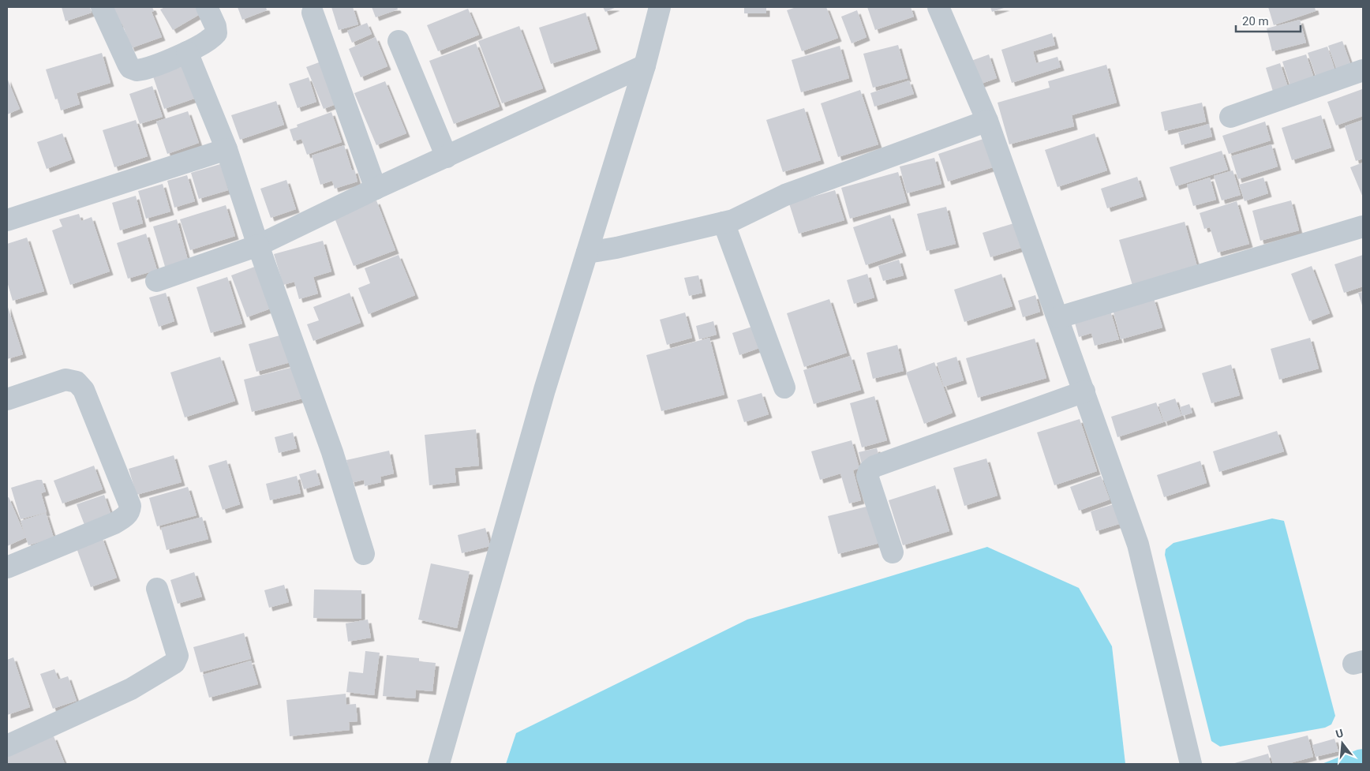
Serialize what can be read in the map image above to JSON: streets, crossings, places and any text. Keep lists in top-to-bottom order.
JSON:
{
  "scale_bar": "20 m",
  "north": "top"
}
